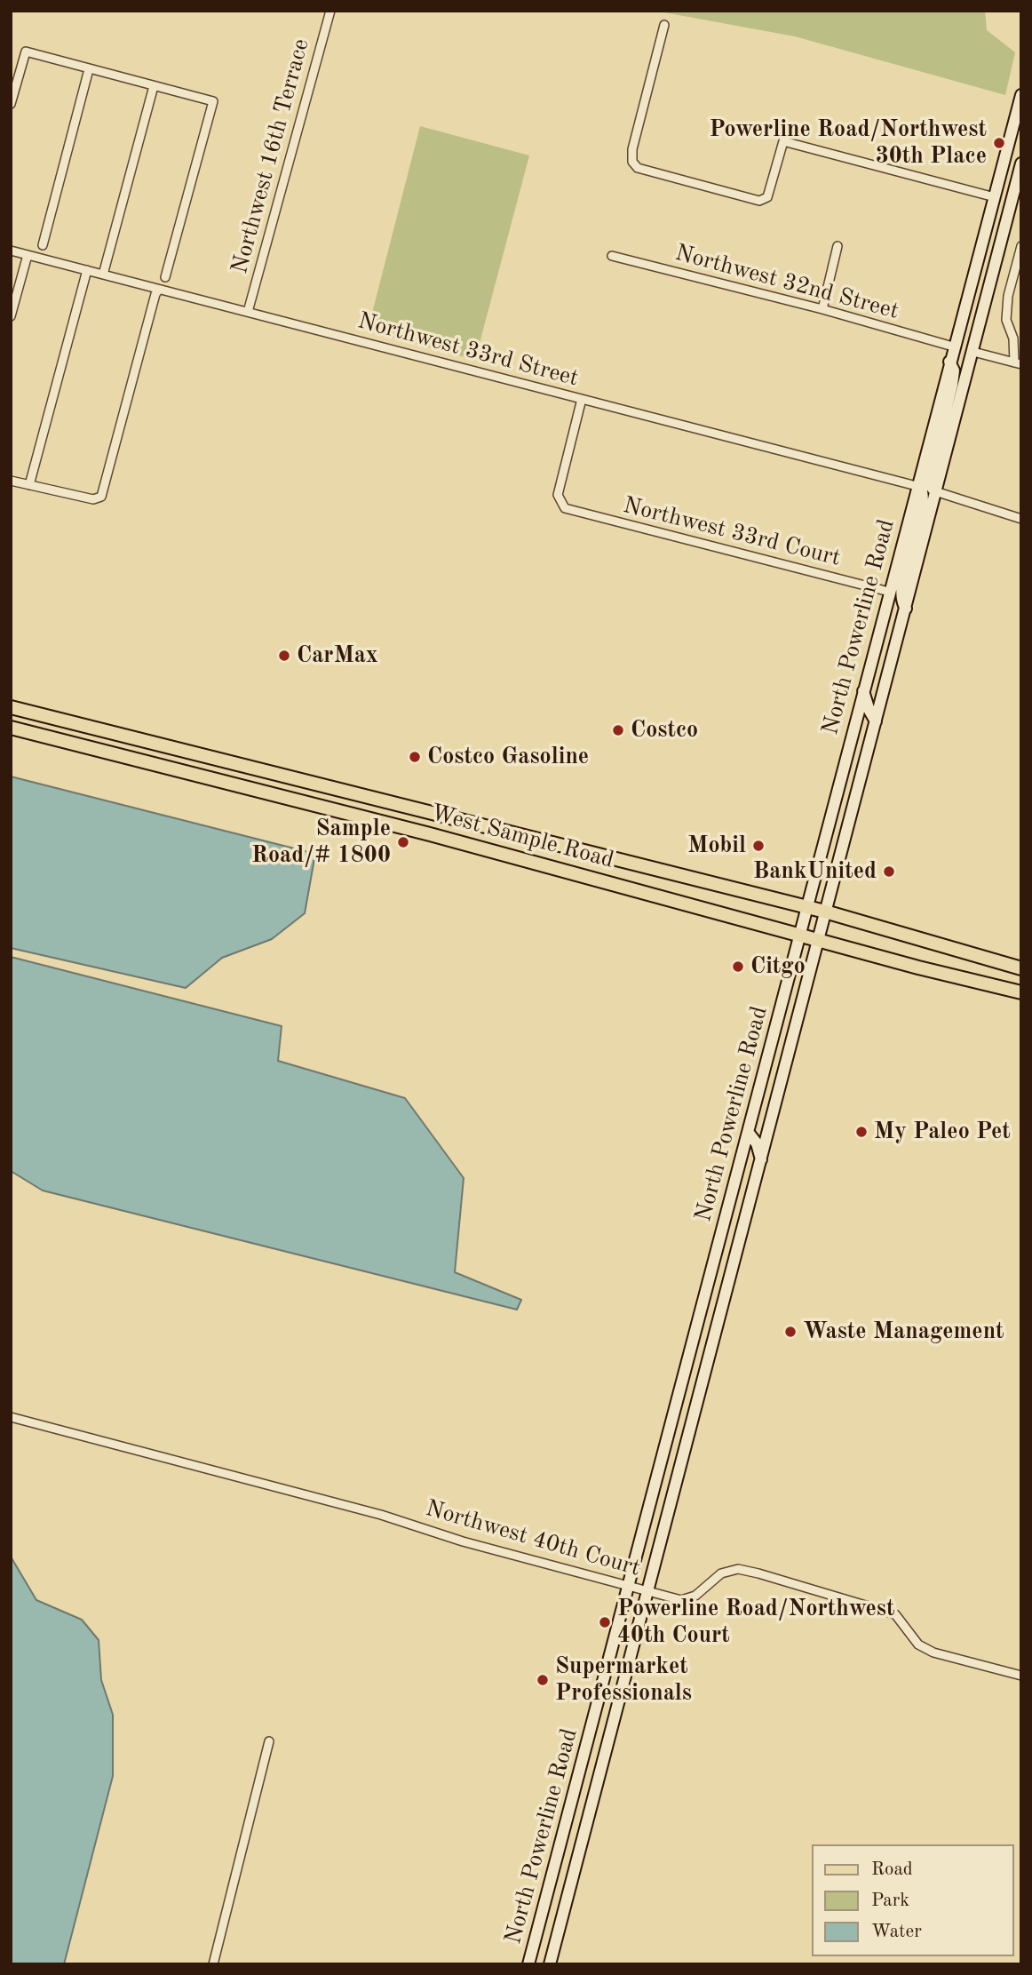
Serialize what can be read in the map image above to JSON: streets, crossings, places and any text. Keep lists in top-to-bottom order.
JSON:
{
  "streets": {
    "main road": ["North Powerline Road", "West Sample Road"],
    "street": [
      "Northwest 16th Terrace",
      "Northwest 32nd Street",
      "Northwest 33rd Street",
      "Northwest 33rd Court",
      "Northwest 40th Court"
    ]
  },
  "crossings": [
    ["Northwest 16th Terrace", "Northwest 33rd Street"],
    ["Northwest 32nd Street", "North Powerline Road"],
    ["Northwest 33rd Street", "Northwest 33rd Court"],
    ["Northwest 33rd Street", "North Powerline Road"],
    ["Northwest 33rd Court", "North Powerline Road"],
    ["North Powerline Road", "West Sample Road"],
    ["North Powerline Road", "Northwest 40th Court"]
  ],
  "places": [
    "Powerline Road/Northwest 30th Place",
    "CarMax",
    "Costco",
    "Costco Gasoline",
    "Sample Road/# 1800",
    "Mobil",
    "BankUnited",
    "Citgo",
    "My Paleo Pet",
    "Waste Management",
    "Powerline Road/Northwest 40th Court",
    "Supermarket Professionals"
  ],
  "legend": ["Road", "Park", "Water"]
}
